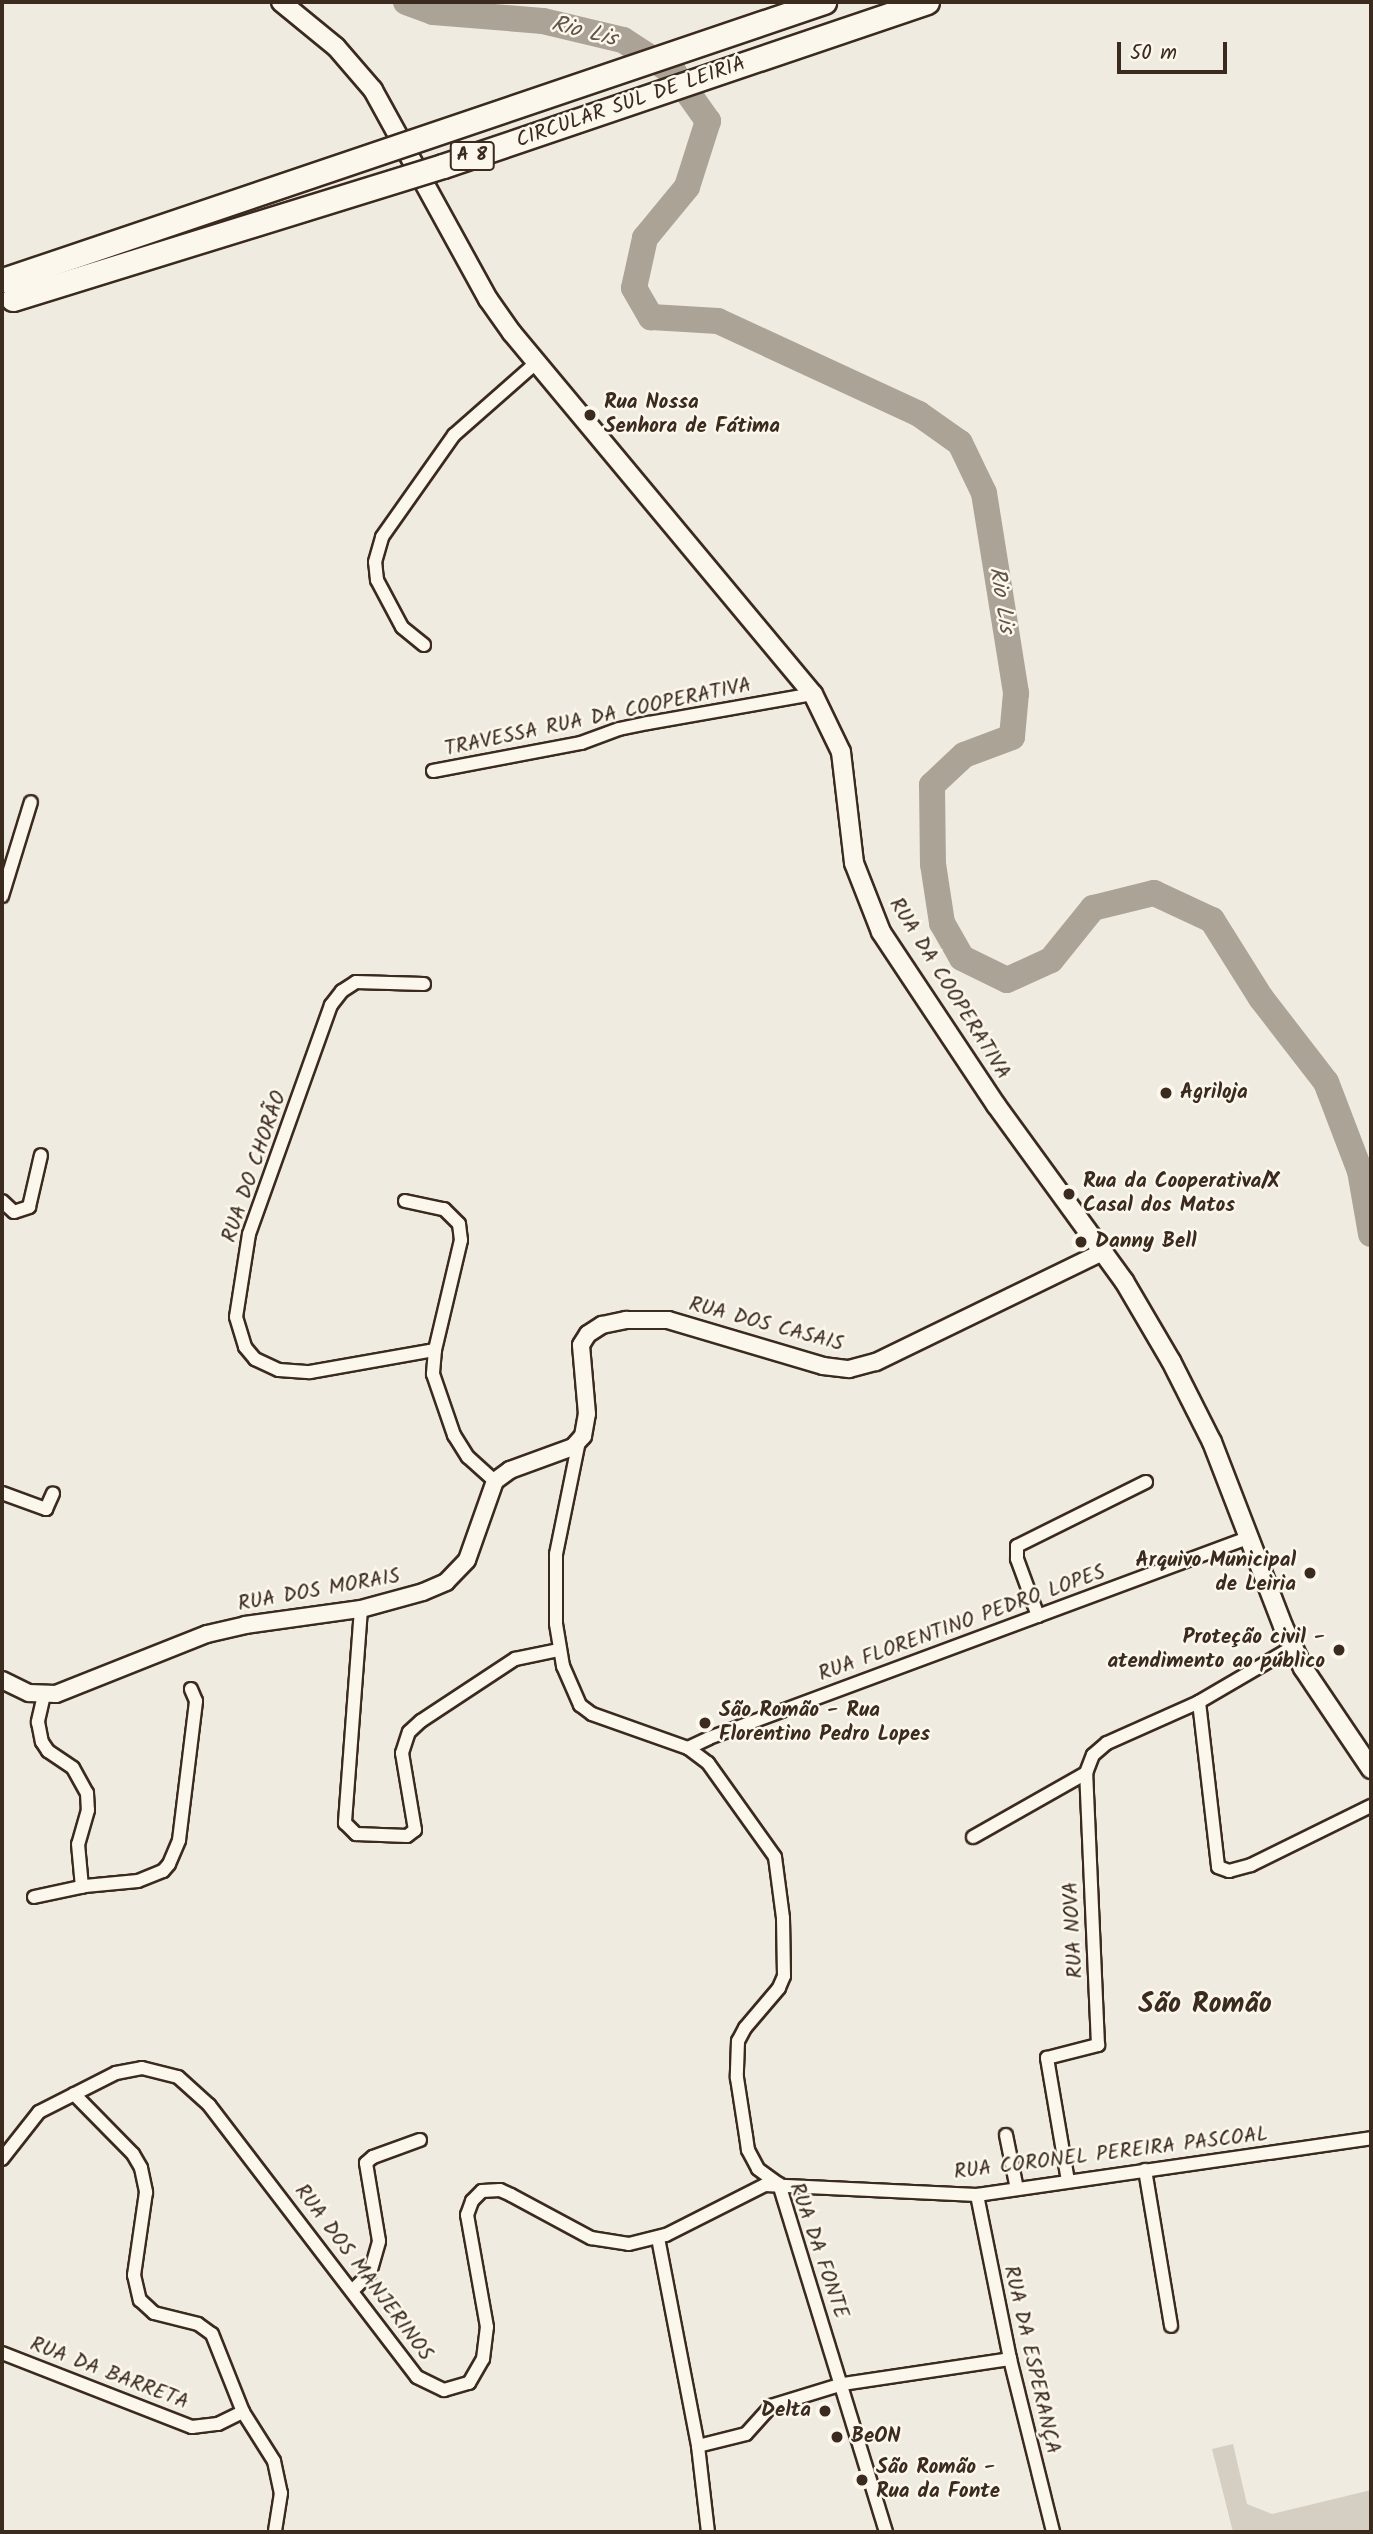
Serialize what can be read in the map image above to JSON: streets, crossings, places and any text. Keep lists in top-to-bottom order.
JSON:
{
  "streets": {
    "highway": ["CIRCULAR SUL DE LEIRIA", "A 8"],
    "main road": ["RUA DA COOPERATIVA"],
    "street": [
      "TRAVESSA RUA DA COOPERATIVA",
      "RUA DO CHORÃO",
      "RUA DOS CASAIS",
      "RUA DOS MORAIS",
      "RUA FLORENTINO PEDRO LOPES",
      "RUA NOVA",
      "RUA CORONEL PEREIRA PASCOAL",
      "RUA DA FONTE",
      "RUA DOS MANJERINOS",
      "RUA DA ESPERANÇA",
      "RUA DA BARRETA"
    ]
  },
  "crossings": [
    ["TRAVESSA RUA DA COOPERATIVA", "RUA DA COOPERATIVA"],
    ["RUA DA COOPERATIVA", "RUA DOS CASAIS"],
    ["RUA DA COOPERATIVA", "RUA FLORENTINO PEDRO LOPES"],
    ["RUA DOS CASAIS", "RUA DA FONTE"],
    ["RUA FLORENTINO PEDRO LOPES", "RUA DA FONTE"],
    ["RUA NOVA", "RUA CORONEL PEREIRA PASCOAL"],
    ["RUA CORONEL PEREIRA PASCOAL", "RUA DA FONTE"],
    ["RUA CORONEL PEREIRA PASCOAL", "RUA DOS MANJERINOS"],
    ["RUA CORONEL PEREIRA PASCOAL", "RUA DA ESPERANÇA"]
  ],
  "districts": ["São Romão"],
  "water": ["Rio Lis"],
  "places": [
    "Rua Nossa Senhora de Fátima",
    "Agriloja",
    "Rua da Cooperativa/X Casal dos Matos",
    "Danny Bell",
    "Arquivo Municipal de Leiria",
    "Proteção civil - atendimento ao público",
    "São Romão - Rua Florentino Pedro Lopes",
    "Delta",
    "BeON",
    "São Romão - Rua da Fonte"
  ],
  "scale_bar": "50 m"
}
